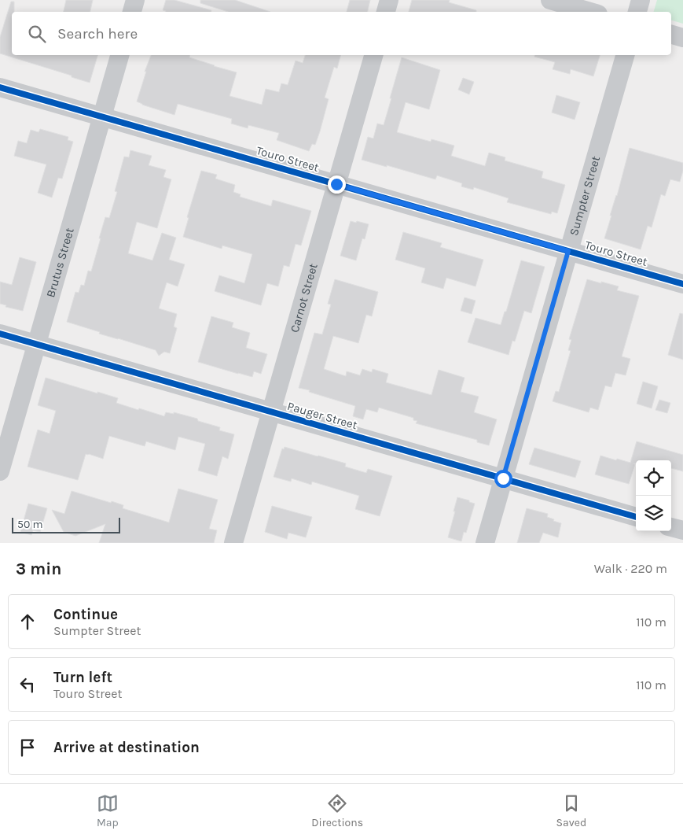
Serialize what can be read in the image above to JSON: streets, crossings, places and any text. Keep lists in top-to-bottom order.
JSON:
{
  "streets": {
    "street": [
      "Touro Street",
      "Sumpter Street",
      "Brutus Street",
      "Carnot Street",
      "Pauger Street"
    ]
  },
  "crossings": [
    ["Touro Street", "Sumpter Street"],
    ["Touro Street", "Brutus Street"],
    ["Touro Street", "Carnot Street"],
    ["Sumpter Street", "Pauger Street"],
    ["Brutus Street", "Pauger Street"],
    ["Carnot Street", "Pauger Street"]
  ],
  "scale_bar": "50 m",
  "page": {
    "search": "Search here",
    "scale": "50 m",
    "heading": ["3 min", "Walk · 220 m"],
    "list": [
      ["Continue", "Sumpter Street", "110 m"],
      ["Turn left", "Touro Street", "110 m"],
      "Arrive at destination"
    ],
    "nav": ["Map", "Directions", "Saved"]
  }
}
